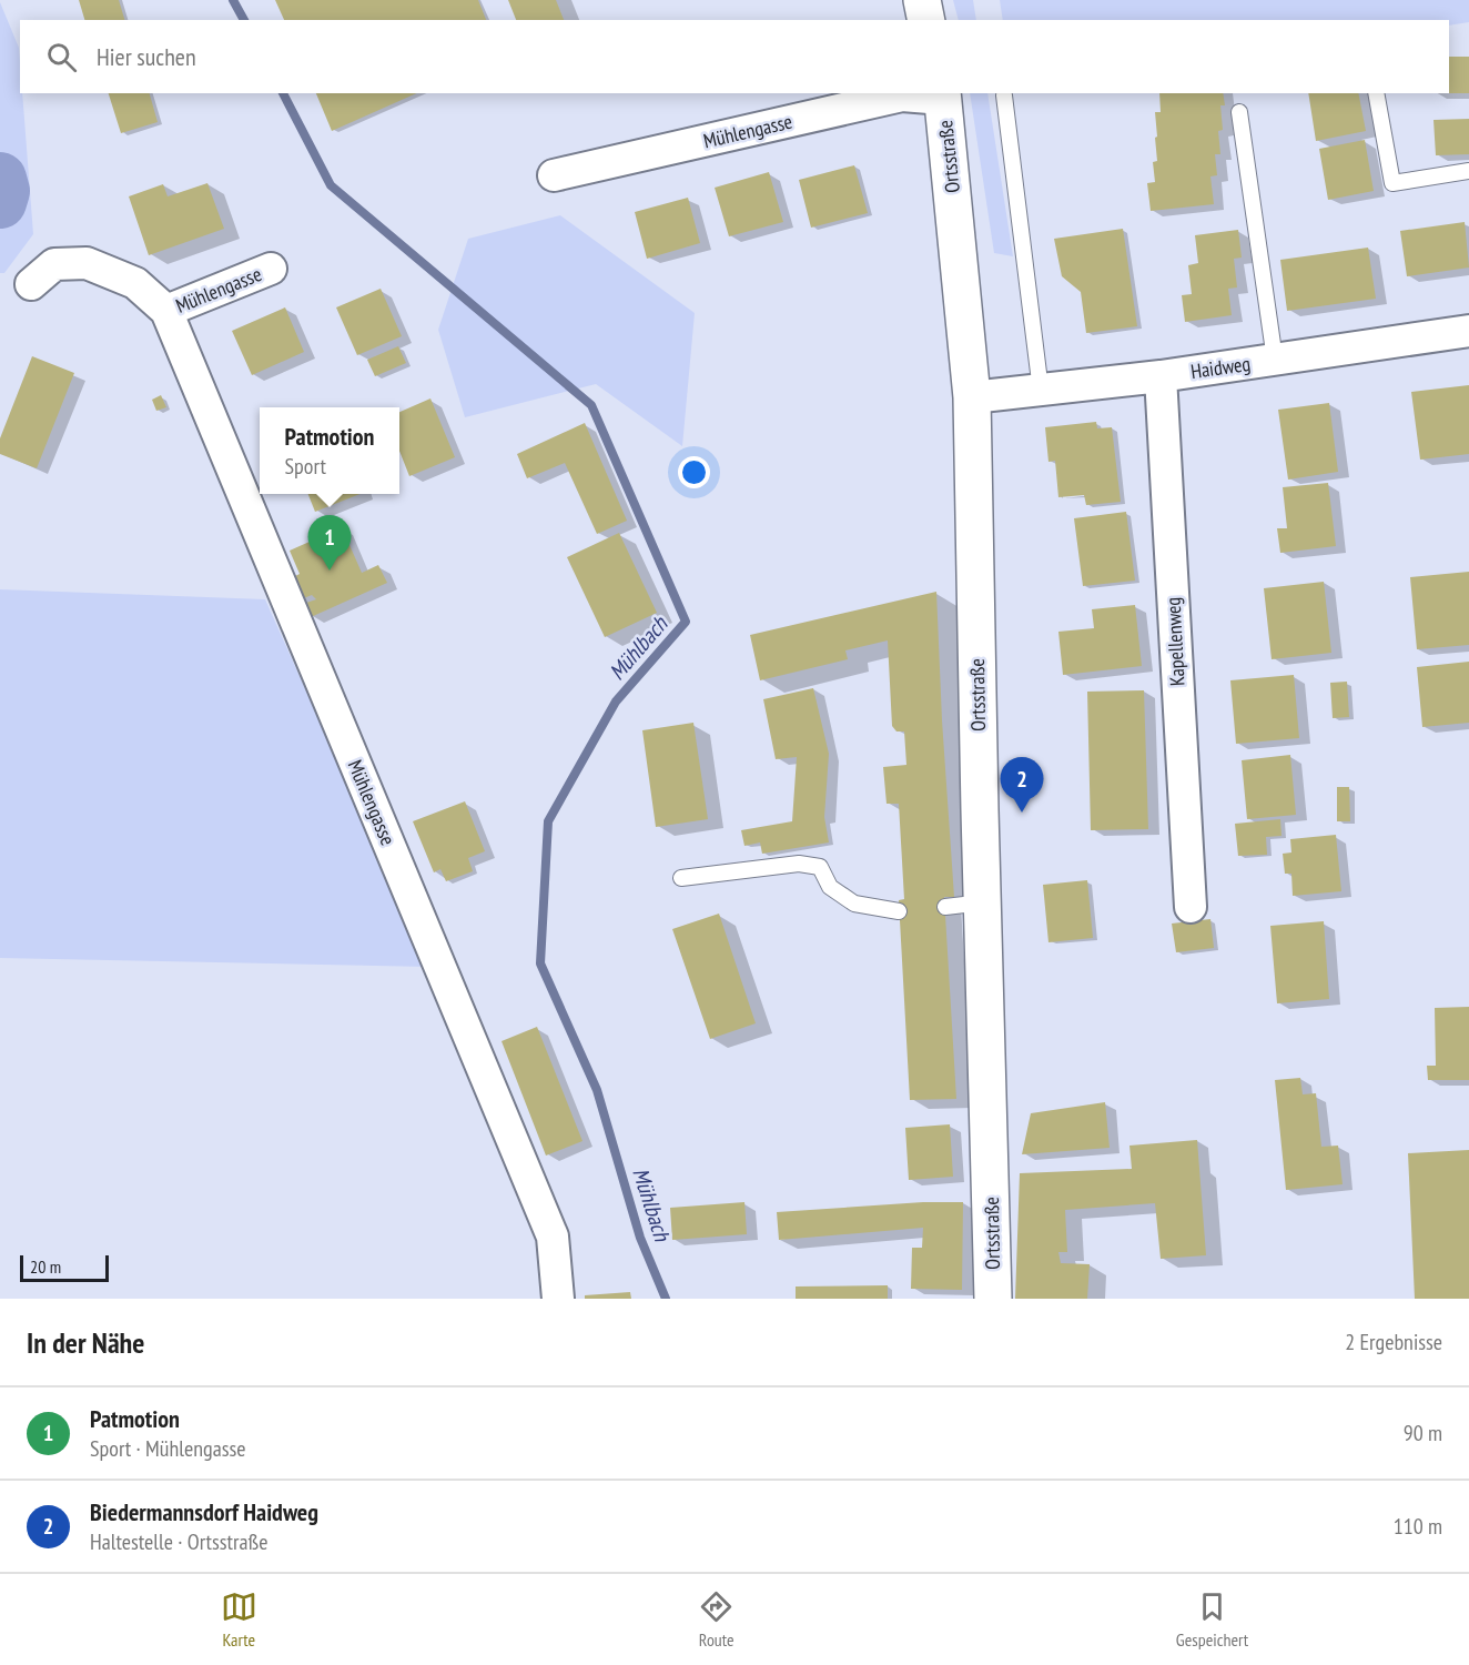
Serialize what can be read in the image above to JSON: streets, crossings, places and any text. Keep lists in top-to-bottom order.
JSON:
{
  "streets": {
    "street": [
      "Mühlengasse",
      "Ortsstraße",
      "Haidweg",
      "Kapellenweg"
    ]
  },
  "crossings": [
    ["Mühlengasse", "Ortsstraße"],
    ["Ortsstraße", "Haidweg"],
    ["Haidweg", "Kapellenweg"]
  ],
  "water": ["Mühlbach"],
  "scale_bar": "20 m",
  "page": {
    "search": "Hier suchen",
    "popup": ["Patmotion", "Sport"],
    "pins": ["1", "2"],
    "scale": "20 m",
    "heading": ["In der Nähe", "2 Ergebnisse"],
    "list": [
      {
        "mark": "1",
        "name": "Patmotion",
        "note": "Sport · Mühlengasse",
        "value": "90 m"
      },
      {
        "mark": "2",
        "name": "Biedermannsdorf Haidweg",
        "note": "Haltestelle · Ortsstraße",
        "value": "110 m"
      }
    ],
    "nav": ["Karte", "Route", "Gespeichert"]
  }
}
